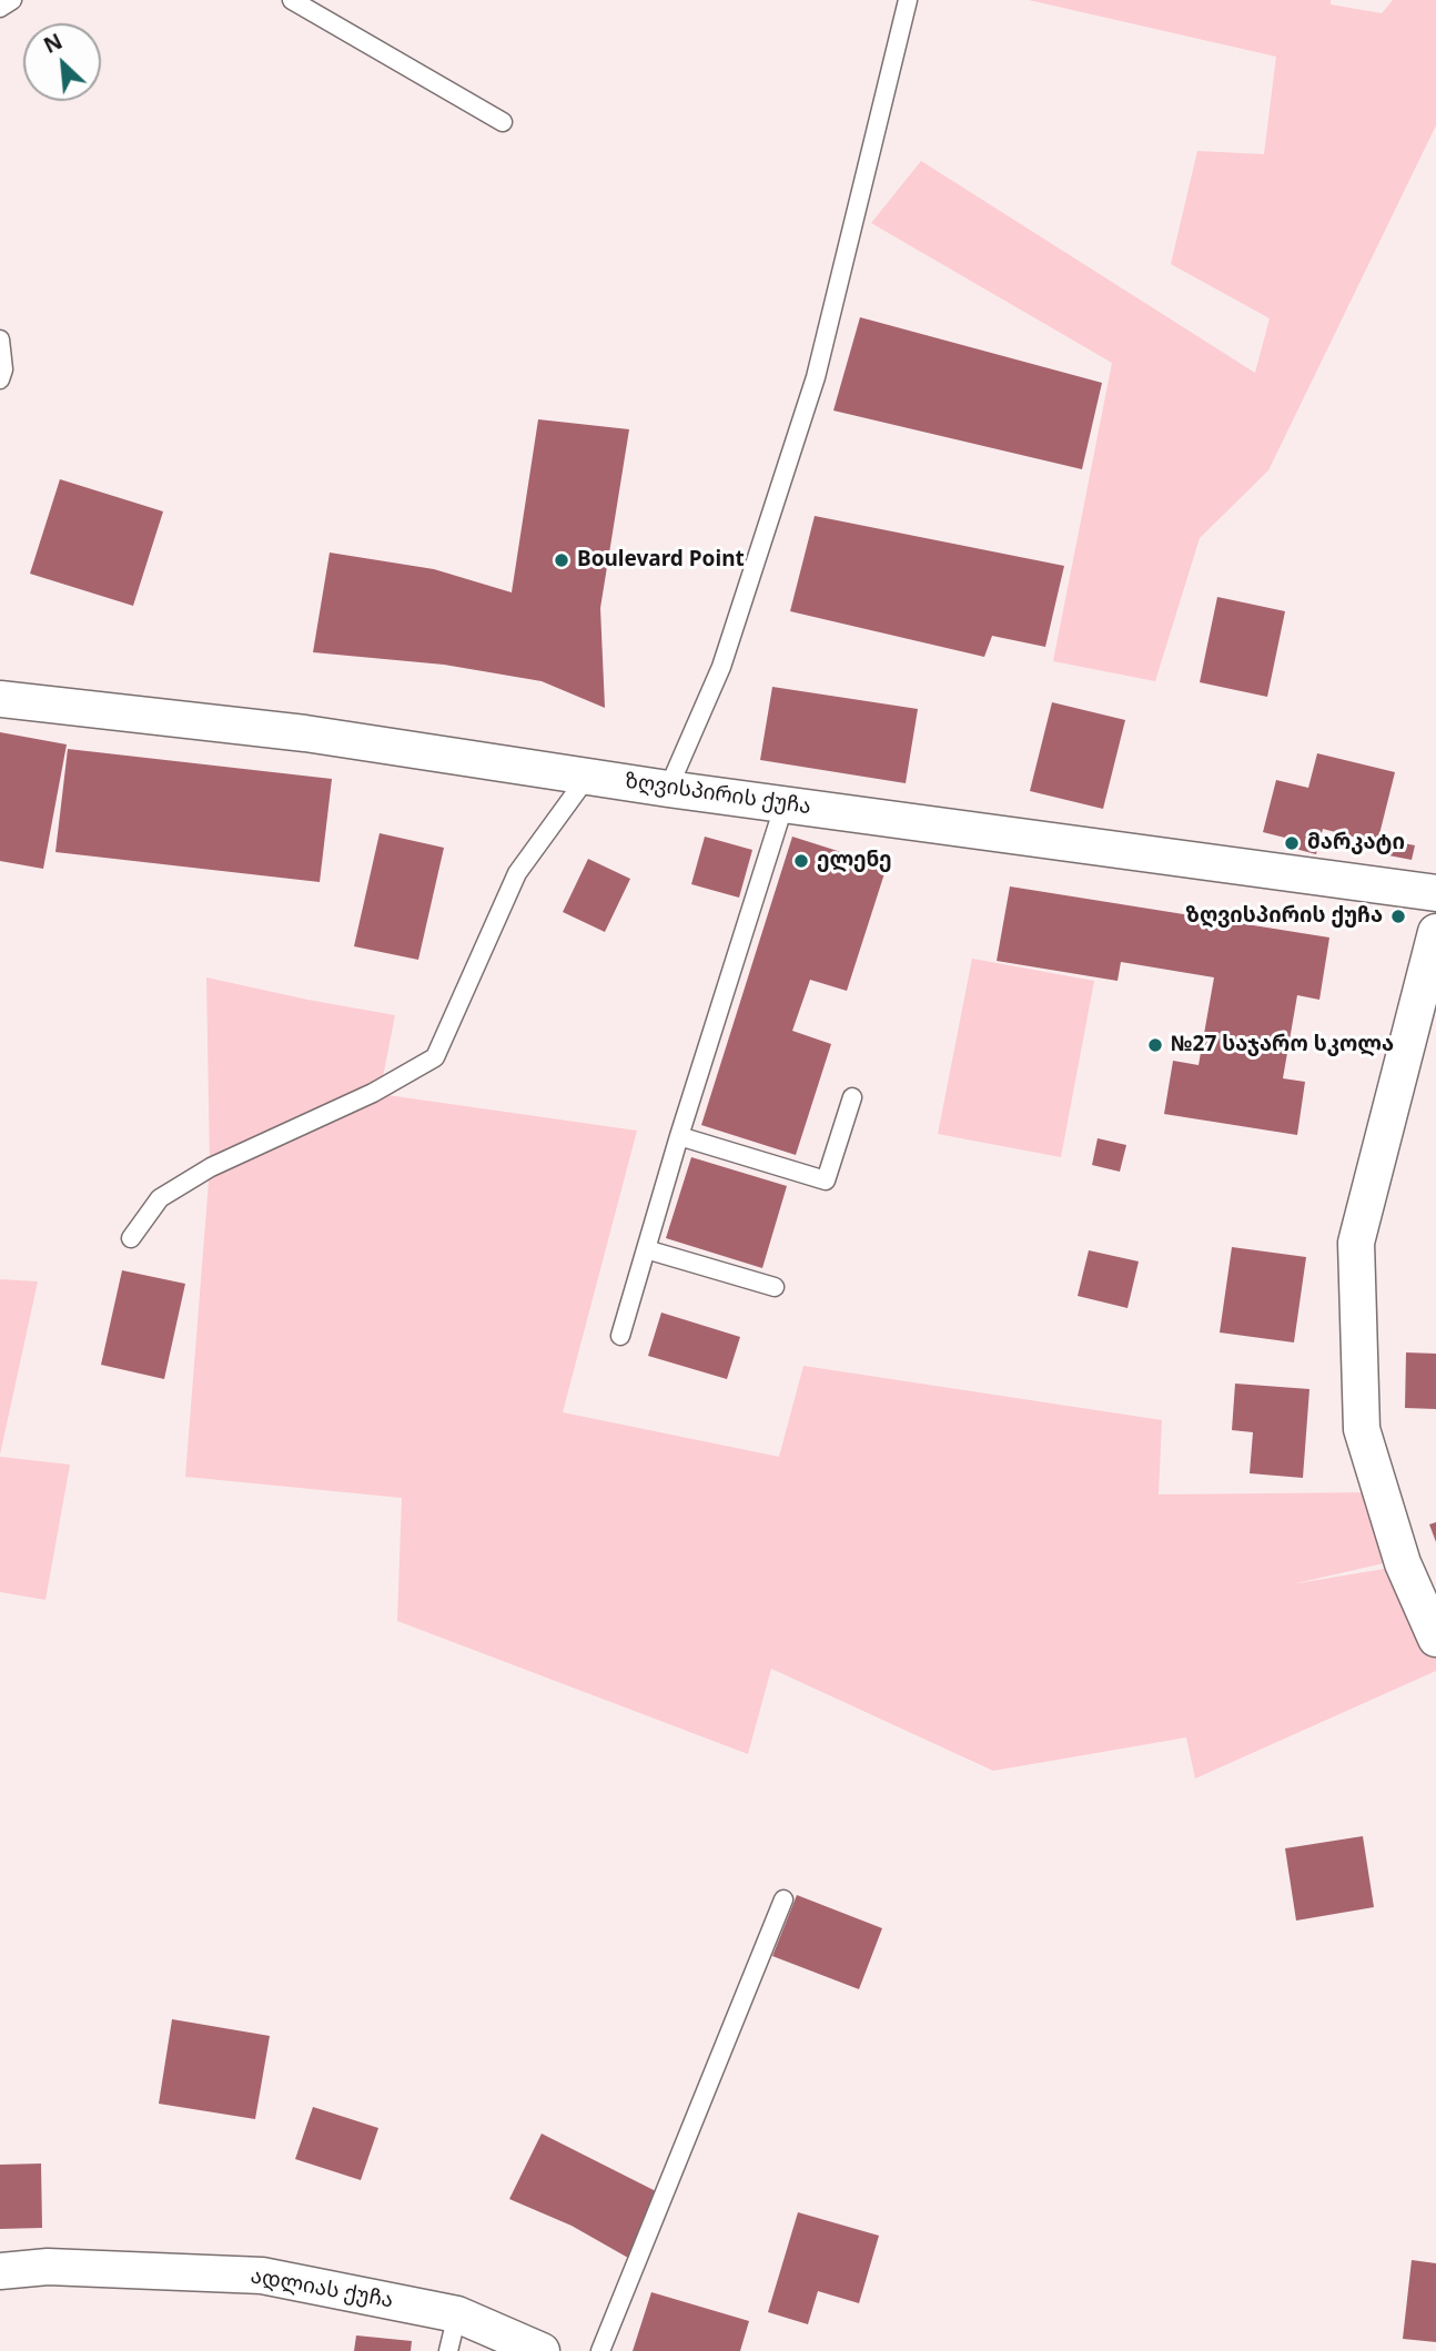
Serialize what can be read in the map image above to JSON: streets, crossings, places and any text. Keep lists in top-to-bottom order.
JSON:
{
  "streets": {
    "street": ["ზღვისპირის ქუჩა", "ადლიას ქუჩა"]
  },
  "places": [
    "Boulevard Point",
    "მარკატი",
    "ელენე",
    "ზღვისპირის ქუჩა",
    "№27 საჯარო სკოლა"
  ],
  "north": "top left"
}
